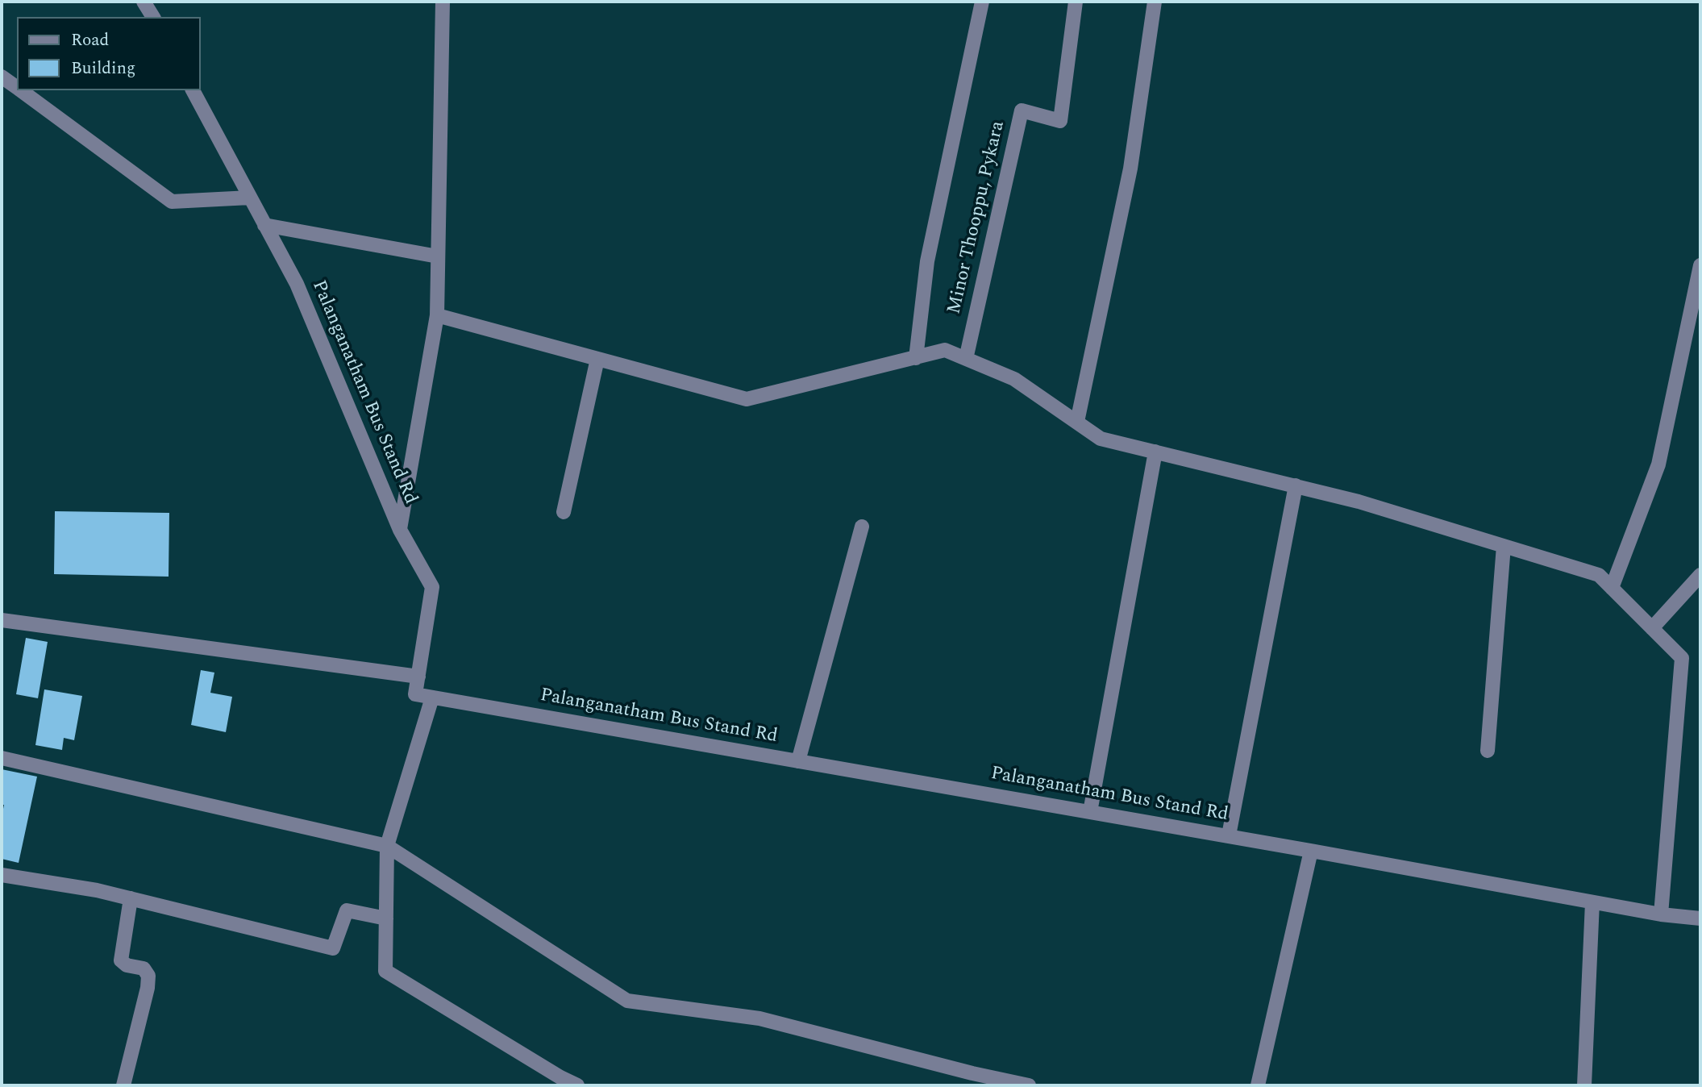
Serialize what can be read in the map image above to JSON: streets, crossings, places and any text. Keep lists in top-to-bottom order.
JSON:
{
  "streets": {
    "street": ["Minor Thooppu, Pykara", "Palanganatham Bus Stand Rd"]
  },
  "legend": ["Road", "Building"]
}
